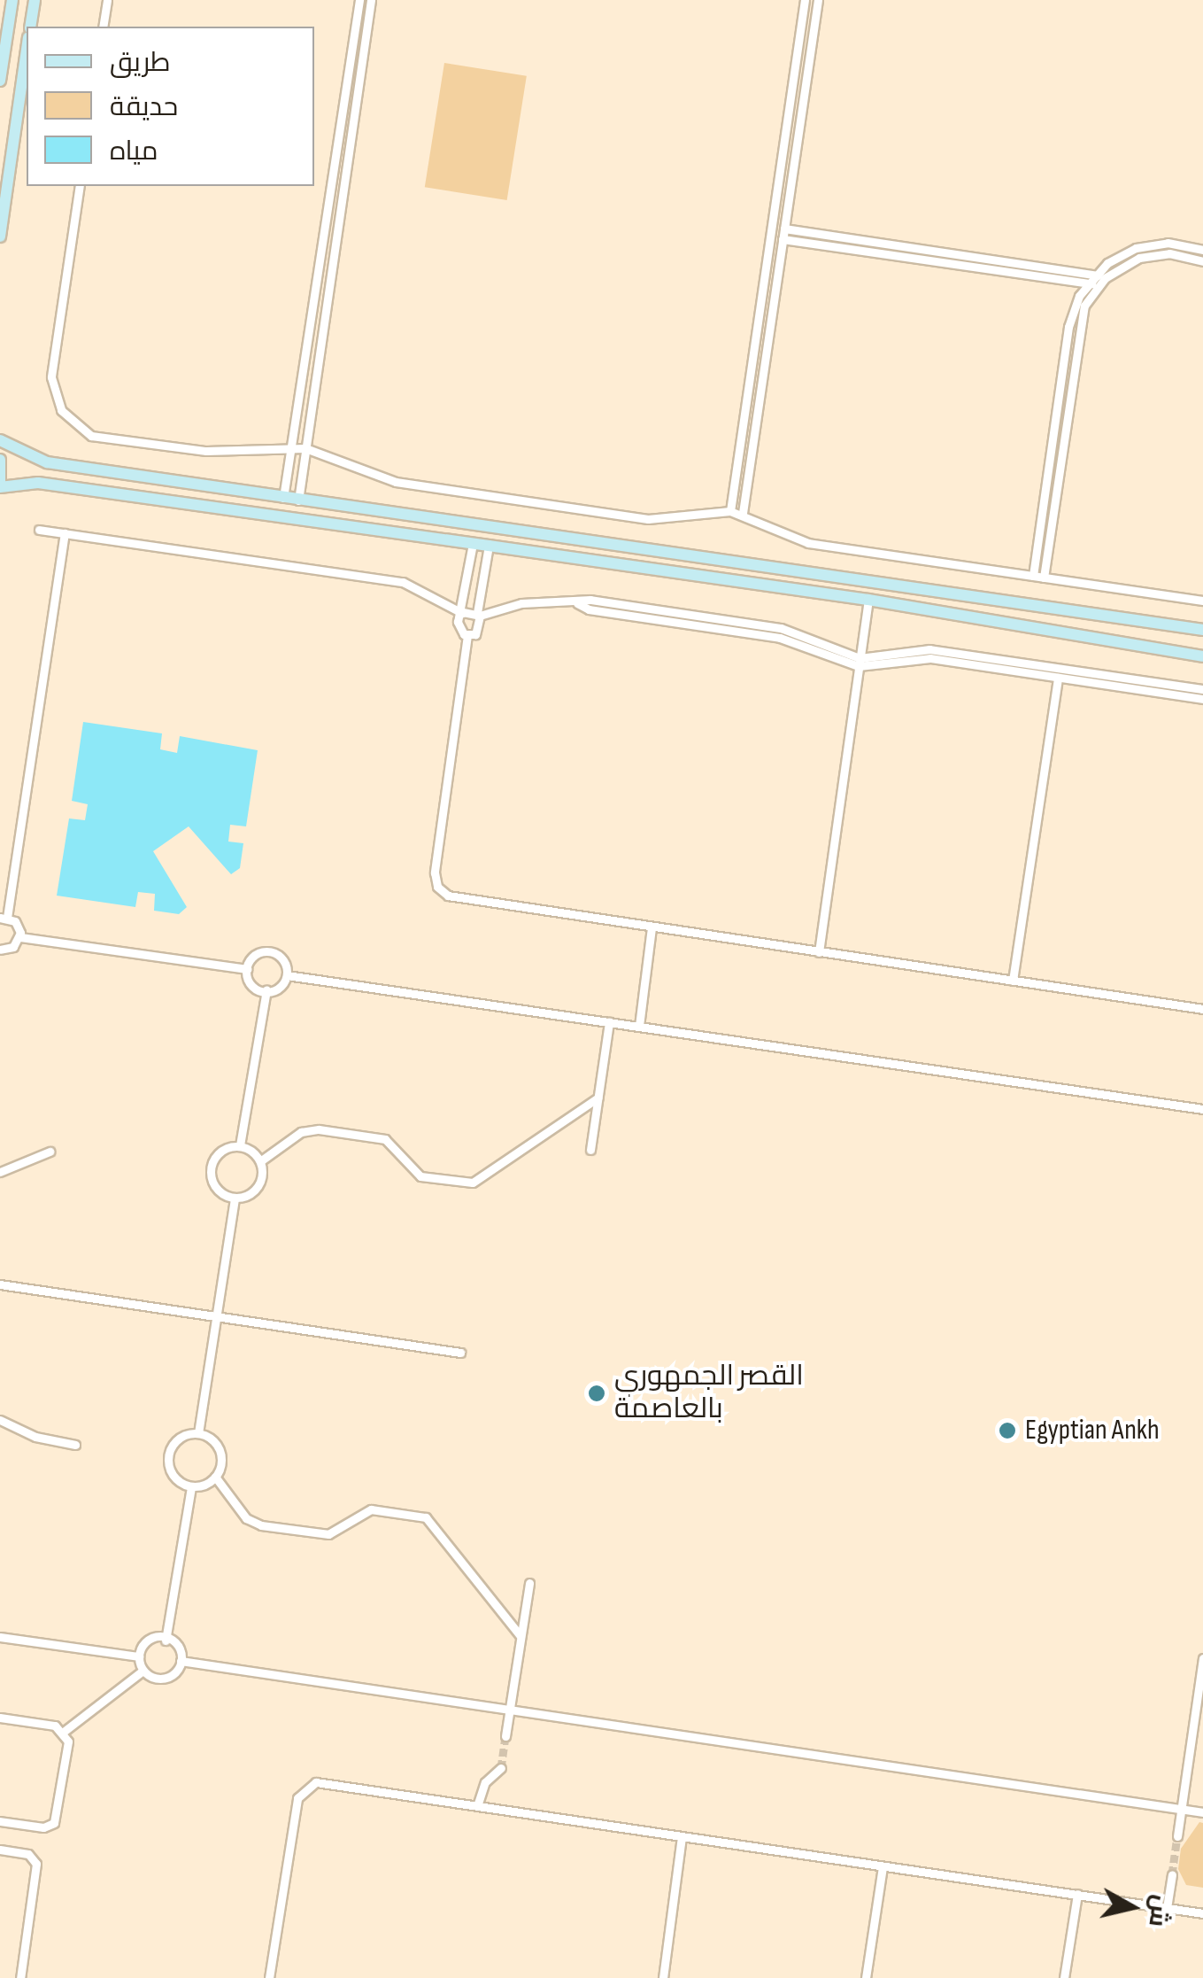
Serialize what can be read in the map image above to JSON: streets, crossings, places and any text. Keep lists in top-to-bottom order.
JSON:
{
  "places": ["القصر الجمهوري بالعاصمة", "Egyptian Ankh"],
  "legend": ["طريق", "حديقة", "مياه"],
  "north": "right"
}
